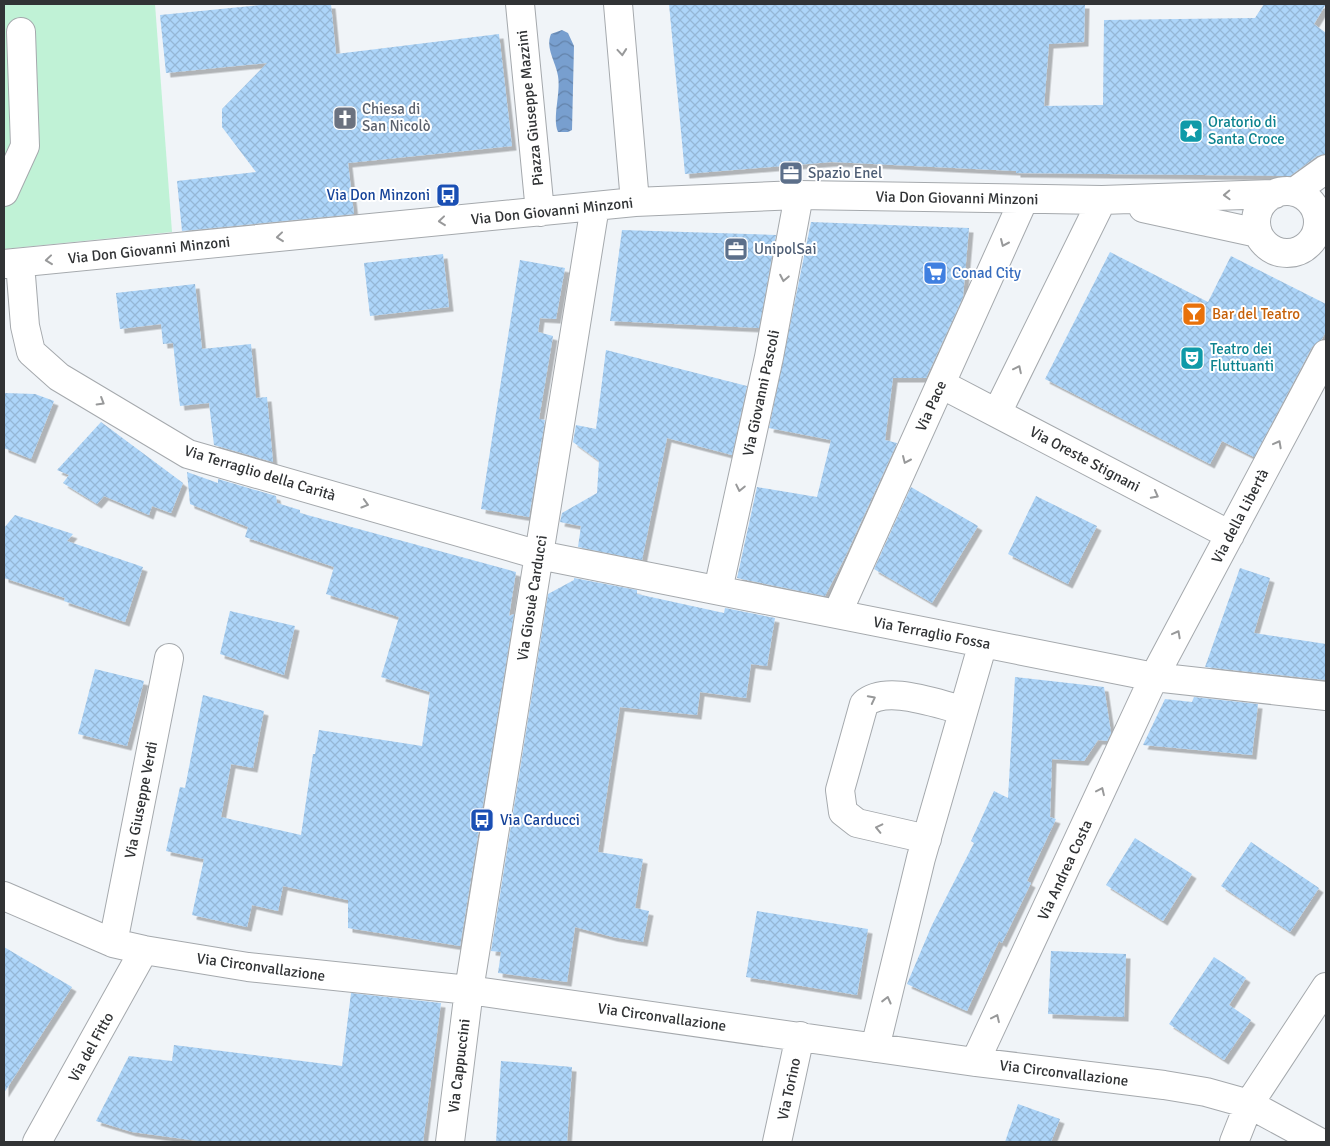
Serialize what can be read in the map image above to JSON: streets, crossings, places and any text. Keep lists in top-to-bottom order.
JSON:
{
  "streets": {
    "street": [
      "Piazza Giuseppe Mazzini",
      "Via Don Giovanni Minzoni",
      "Via Giovanni Pascoli",
      "Via Pace",
      "Via Oreste Stignani",
      "Via Terraglio della Carità",
      "Via della Libertà",
      "Via Giosuè Carducci",
      "Via Terraglio Fossa",
      "Via Giuseppe Verdi",
      "Via Andrea Costa",
      "Via Circonvallazione",
      "Via del Fitto",
      "Via Cappuccini",
      "Via Torino"
    ]
  },
  "crossings": [
    ["Piazza Giuseppe Mazzini", "Via Don Giovanni Minzoni"],
    ["Via Don Giovanni Minzoni", "Via Giovanni Pascoli"],
    ["Via Don Giovanni Minzoni", "Via Pace"],
    ["Via Don Giovanni Minzoni", "Via Terraglio della Carità"],
    ["Via Don Giovanni Minzoni", "Via Giosuè Carducci"],
    ["Via Giovanni Pascoli", "Via Terraglio Fossa"],
    ["Via Pace", "Via Oreste Stignani"],
    ["Via Pace", "Via Terraglio Fossa"],
    ["Via Oreste Stignani", "Via della Libertà"],
    ["Via Terraglio della Carità", "Via Giosuè Carducci"],
    ["Via Terraglio della Carità", "Via Terraglio Fossa"],
    ["Via della Libertà", "Via Terraglio Fossa"],
    ["Via della Libertà", "Via Andrea Costa"],
    ["Via Giosuè Carducci", "Via Terraglio Fossa"],
    ["Via Giosuè Carducci", "Via Circonvallazione"],
    ["Via Giosuè Carducci", "Via Cappuccini"],
    ["Via Terraglio Fossa", "Via Andrea Costa"],
    ["Via Giuseppe Verdi", "Via Circonvallazione"],
    ["Via Andrea Costa", "Via Circonvallazione"],
    ["Via Circonvallazione", "Via del Fitto"],
    ["Via Circonvallazione", "Via Cappuccini"],
    ["Via Circonvallazione", "Via Torino"]
  ],
  "one_way": [
    "Via Don Giovanni Minzoni",
    "Via Giovanni Pascoli",
    "Via Oreste Stignani",
    "Via Terraglio della Carità",
    "Via della Libertà"
  ],
  "places": {
    "church": ["Chiesa di San Nicolò"],
    "place": ["Oratorio di Santa Croce"],
    "office": ["Spazio Enel", "UnipolSai"],
    "bus stop": ["Via Don Minzoni", "Via Carducci"],
    "supermarket": ["Conad City"],
    "bar": ["Bar del Teatro"],
    "theatre": ["Teatro dei Fluttuanti"]
  }
}
